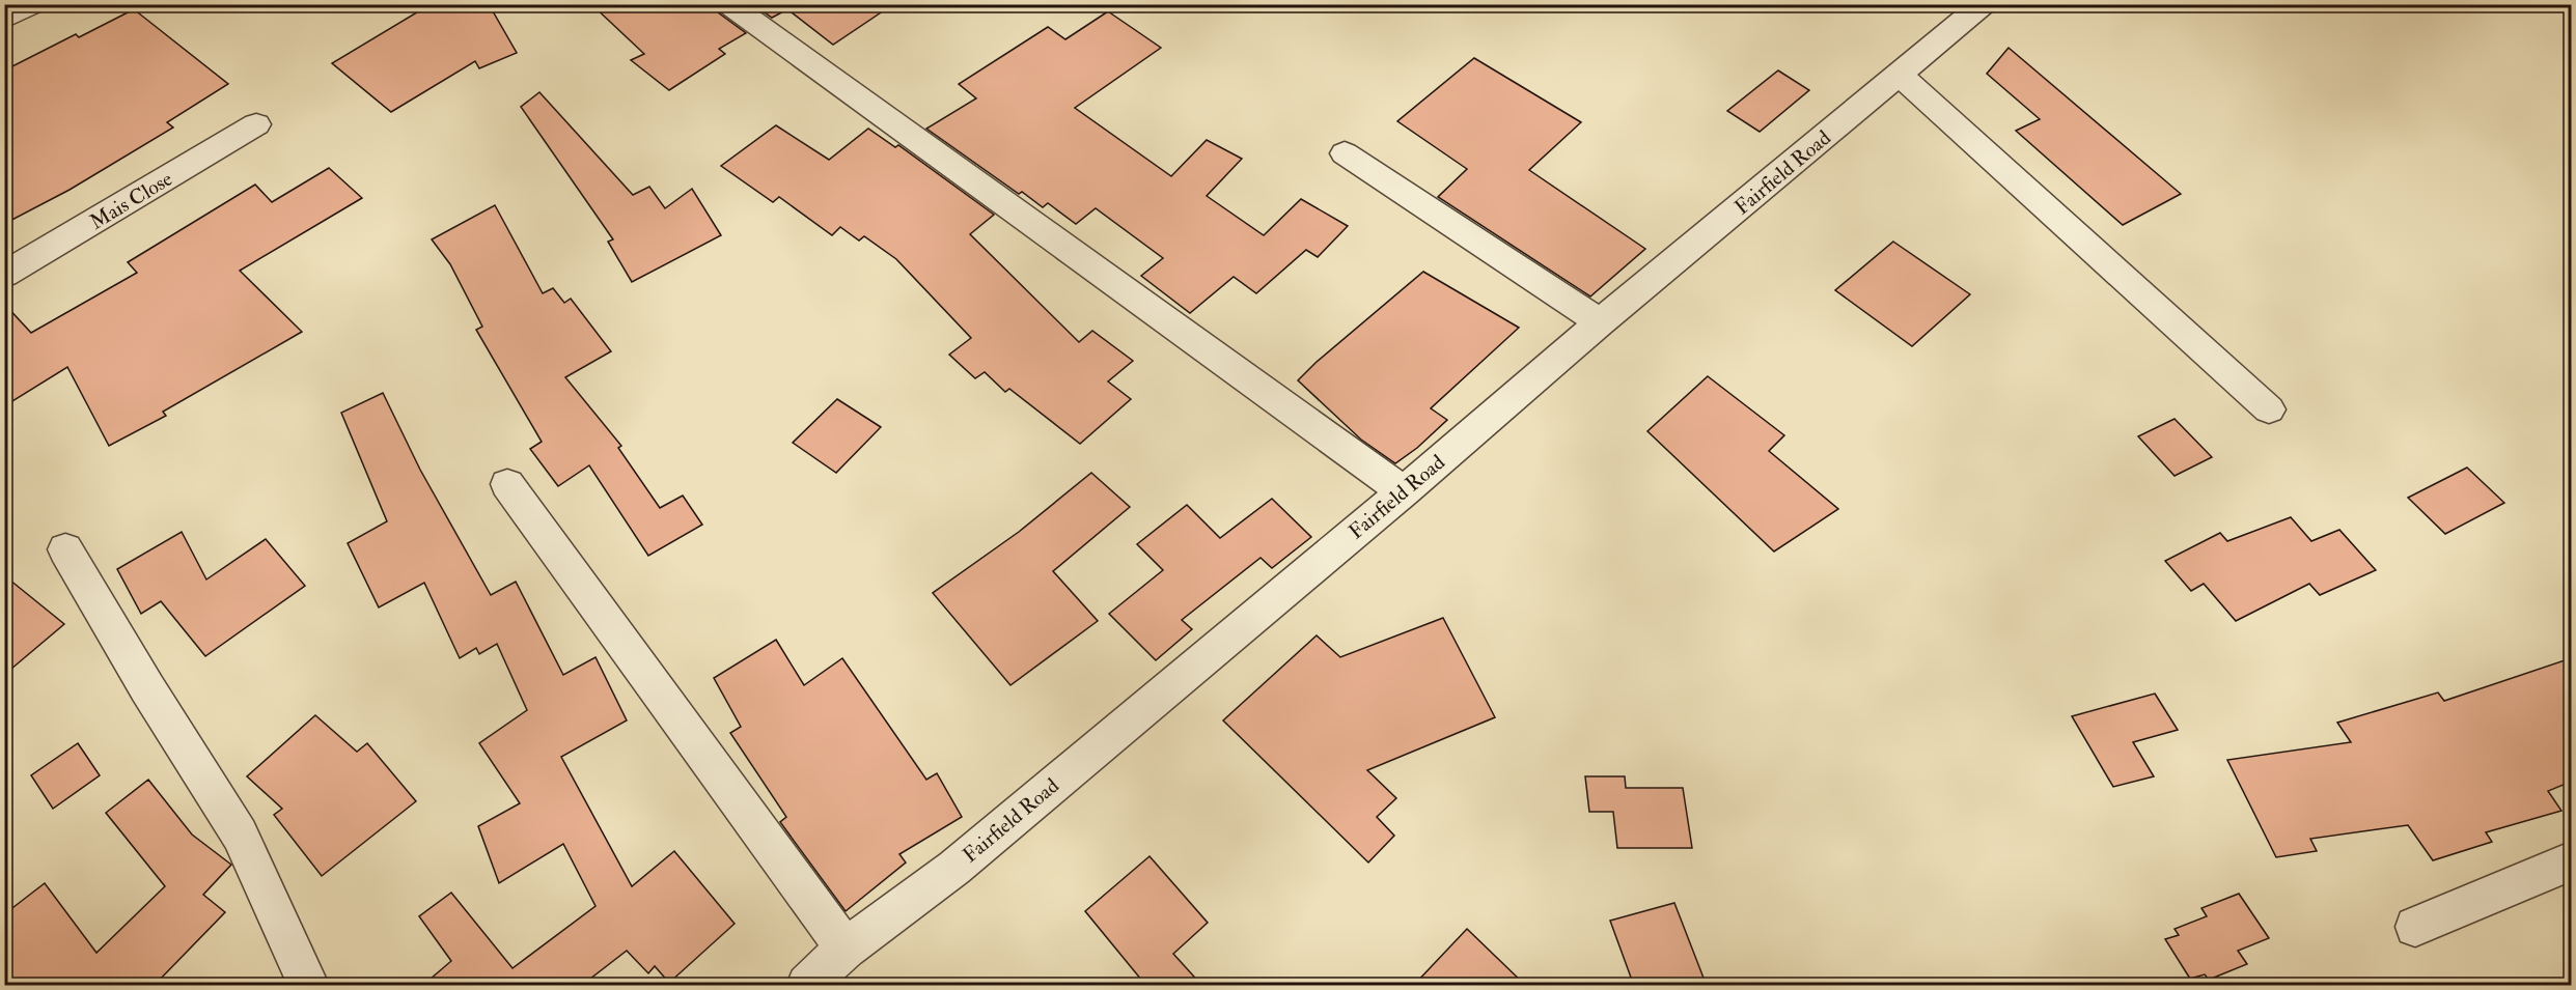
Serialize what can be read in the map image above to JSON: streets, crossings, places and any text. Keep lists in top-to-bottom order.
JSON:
{
  "streets": {
    "street": ["Fairfield Road", "Mais Close"]
  }
}
